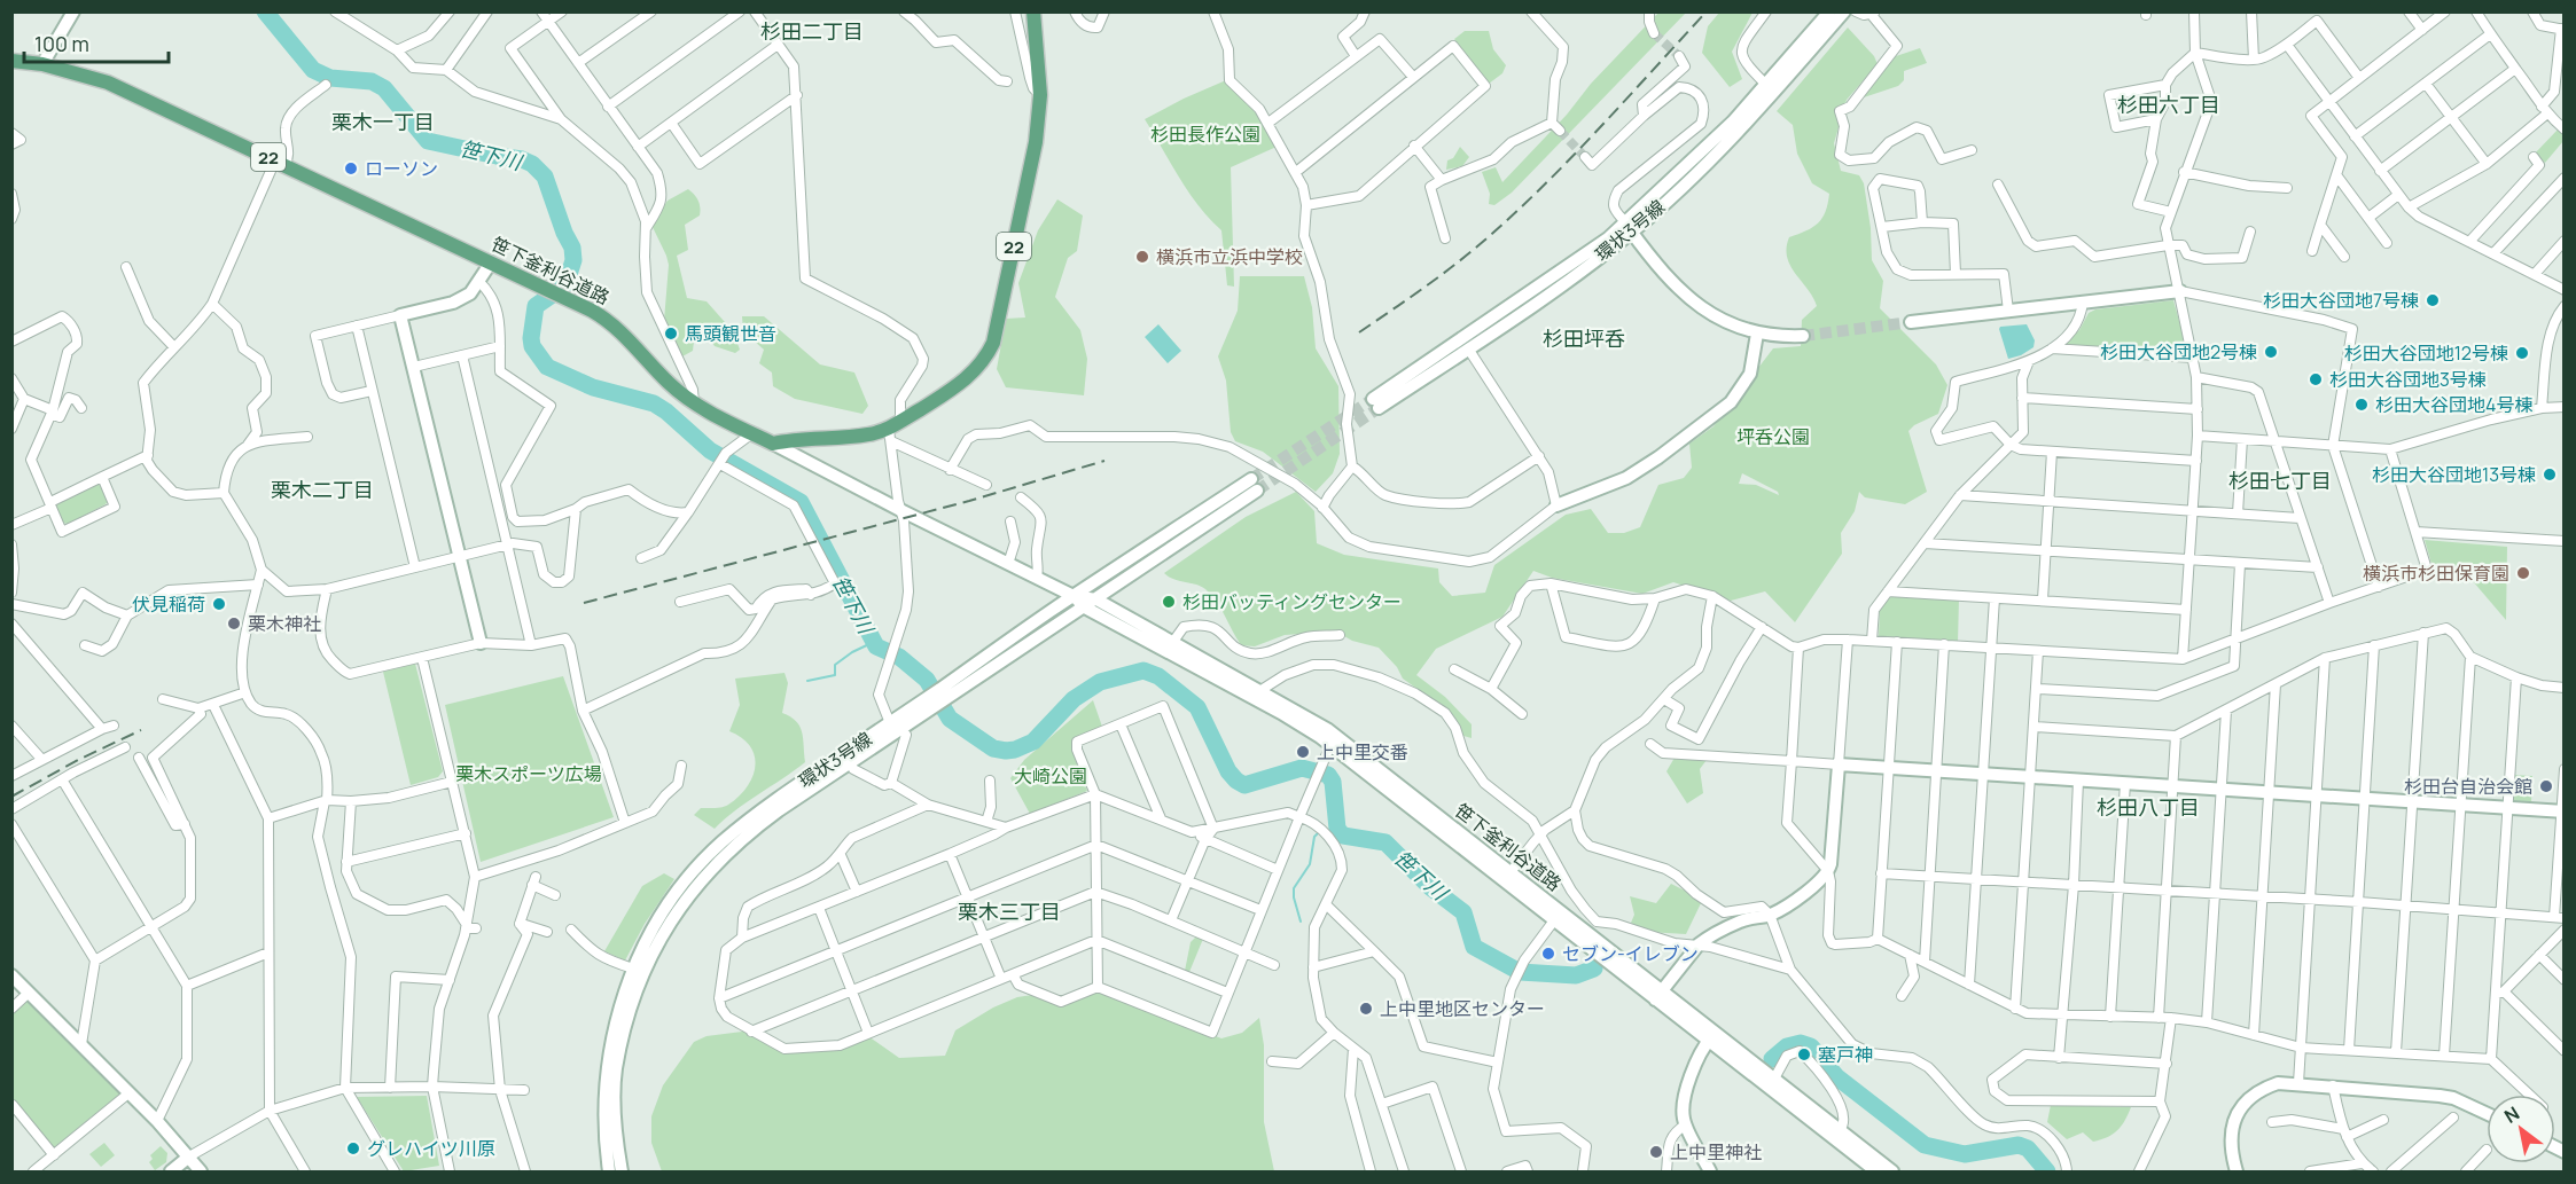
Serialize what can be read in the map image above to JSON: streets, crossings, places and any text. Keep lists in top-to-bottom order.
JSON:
{
  "streets": {
    "main road": ["22", "笹下釜利谷道路"],
    "street": ["環状3号線"]
  },
  "crossings": [
    ["22", "笹下釜利谷道路"],
    ["環状3号線", "笹下釜利谷道路"]
  ],
  "districts": [
    "杉田二丁目",
    "杉田六丁目",
    "栗木一丁目",
    "杉田坪呑",
    "杉田七丁目",
    "栗木二丁目",
    "杉田八丁目",
    "栗木三丁目"
  ],
  "water": ["笹下川"],
  "parks": [
    "杉田長作公園",
    "坪呑公園",
    "栗木スポーツ広場",
    "大崎公園"
  ],
  "places": [
    "ローソン",
    "横浜市立浜中学校",
    "杉田大谷団地7号棟",
    "馬頭観世音",
    "杉田大谷団地2号棟",
    "杉田大谷団地12号棟",
    "杉田大谷団地3号棟",
    "杉田大谷団地4号棟",
    "杉田大谷団地13号棟",
    "横浜市杉田保育園",
    "杉田バッティングセンター",
    "伏見稲荷",
    "栗木神社",
    "上中里交番",
    "杉田台自治会館",
    "セブン-イレブン",
    "上中里地区センター",
    "塞戸神",
    "グレハイツ川原",
    "上中里神社"
  ],
  "scale_bar": "100 m",
  "north": "top left"
}
